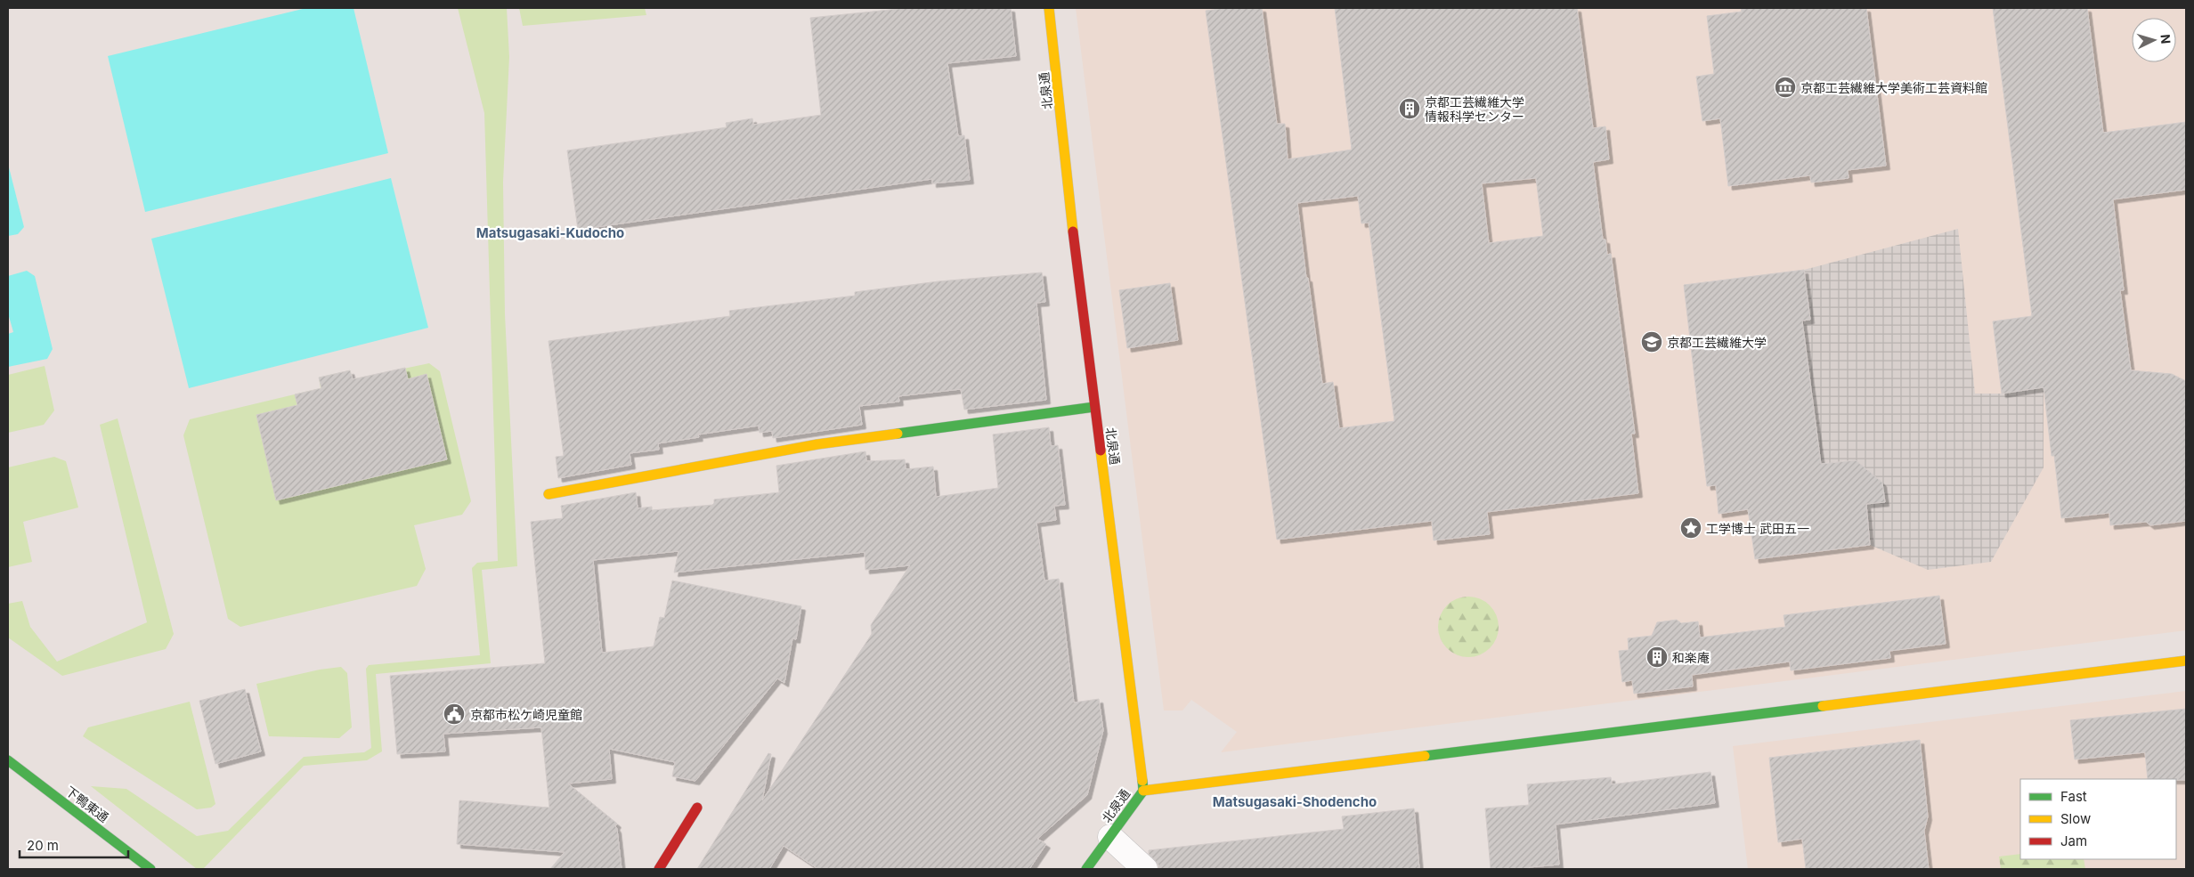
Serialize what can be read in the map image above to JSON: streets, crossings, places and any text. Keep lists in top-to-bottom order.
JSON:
{
  "streets": {
    "street": ["北泉通", "下鴨東通"]
  },
  "districts": ["Matsugasaki-Kudocho", "Matsugasaki-Shodencho"],
  "places": {
    "museum": ["京都工芸繊維大学美術工芸資料館"],
    "building": ["京都工芸繊維大学 情報科学センター", "和楽庵"],
    "school or university": ["京都工芸繊維大学"],
    "place": ["工学博士 武田五一"],
    "public building": ["京都市松ケ崎児童館"]
  },
  "legend": ["Fast", "Slow", "Jam"],
  "scale_bar": "20 m",
  "north": "right"
}
